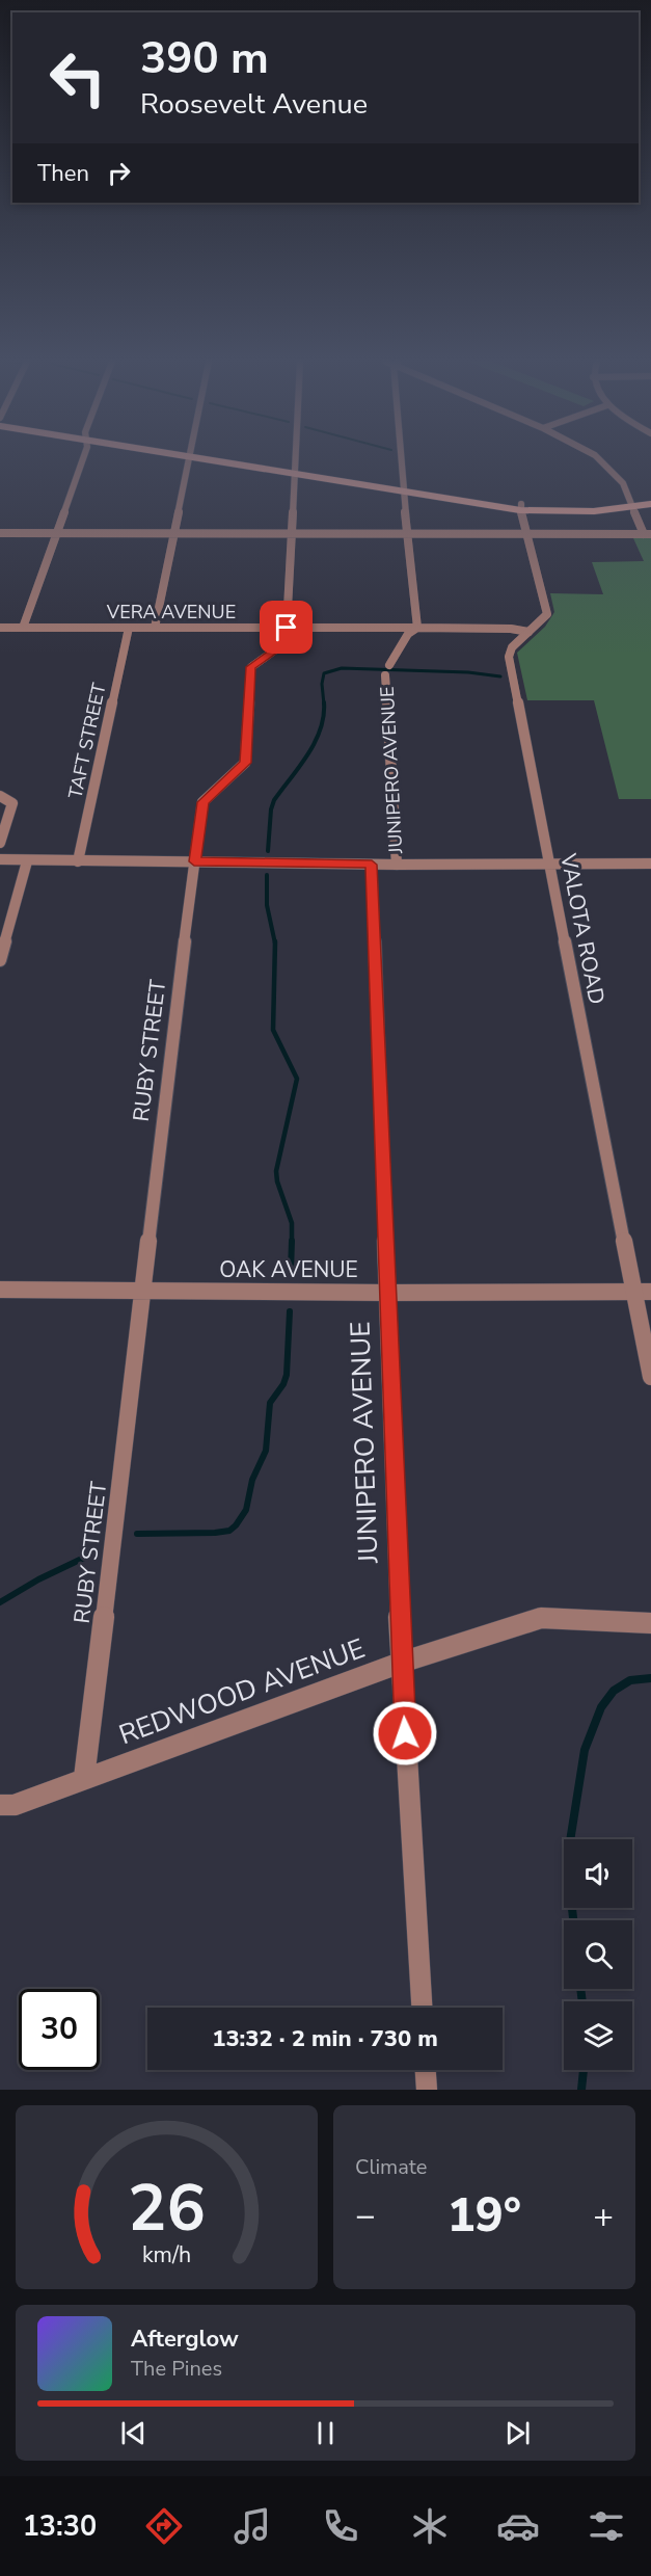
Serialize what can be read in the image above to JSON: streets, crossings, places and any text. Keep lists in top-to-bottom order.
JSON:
{
  "streets": {
    "street": [
      "VERA AVENUE",
      "TAFT STREET",
      "JUNIPERO AVENUE",
      "VALOTA ROAD",
      "RUBY STREET",
      "OAK AVENUE",
      "REDWOOD AVENUE"
    ]
  },
  "crossings": [
    ["VERA AVENUE", "TAFT STREET"],
    ["VERA AVENUE", "JUNIPERO AVENUE"],
    ["VERA AVENUE", "VALOTA ROAD"],
    ["VERA AVENUE", "RUBY STREET"],
    ["JUNIPERO AVENUE", "OAK AVENUE"],
    ["JUNIPERO AVENUE", "REDWOOD AVENUE"],
    ["VALOTA ROAD", "OAK AVENUE"],
    ["RUBY STREET", "OAK AVENUE"],
    ["RUBY STREET", "REDWOOD AVENUE"]
  ],
  "page": {
    "turn": ["390 m", "Roosevelt Avenue"],
    "then": "Then",
    "limit": "30",
    "trip": "13:32 · 2 min · 730 m",
    "tile": "Climate",
    "heat": ["−", "19°", "+"],
    "song": ["Afterglow", "The Pines"],
    "tabs": "13:30",
    "gauge": ["26", "km/h"]
  }
}
